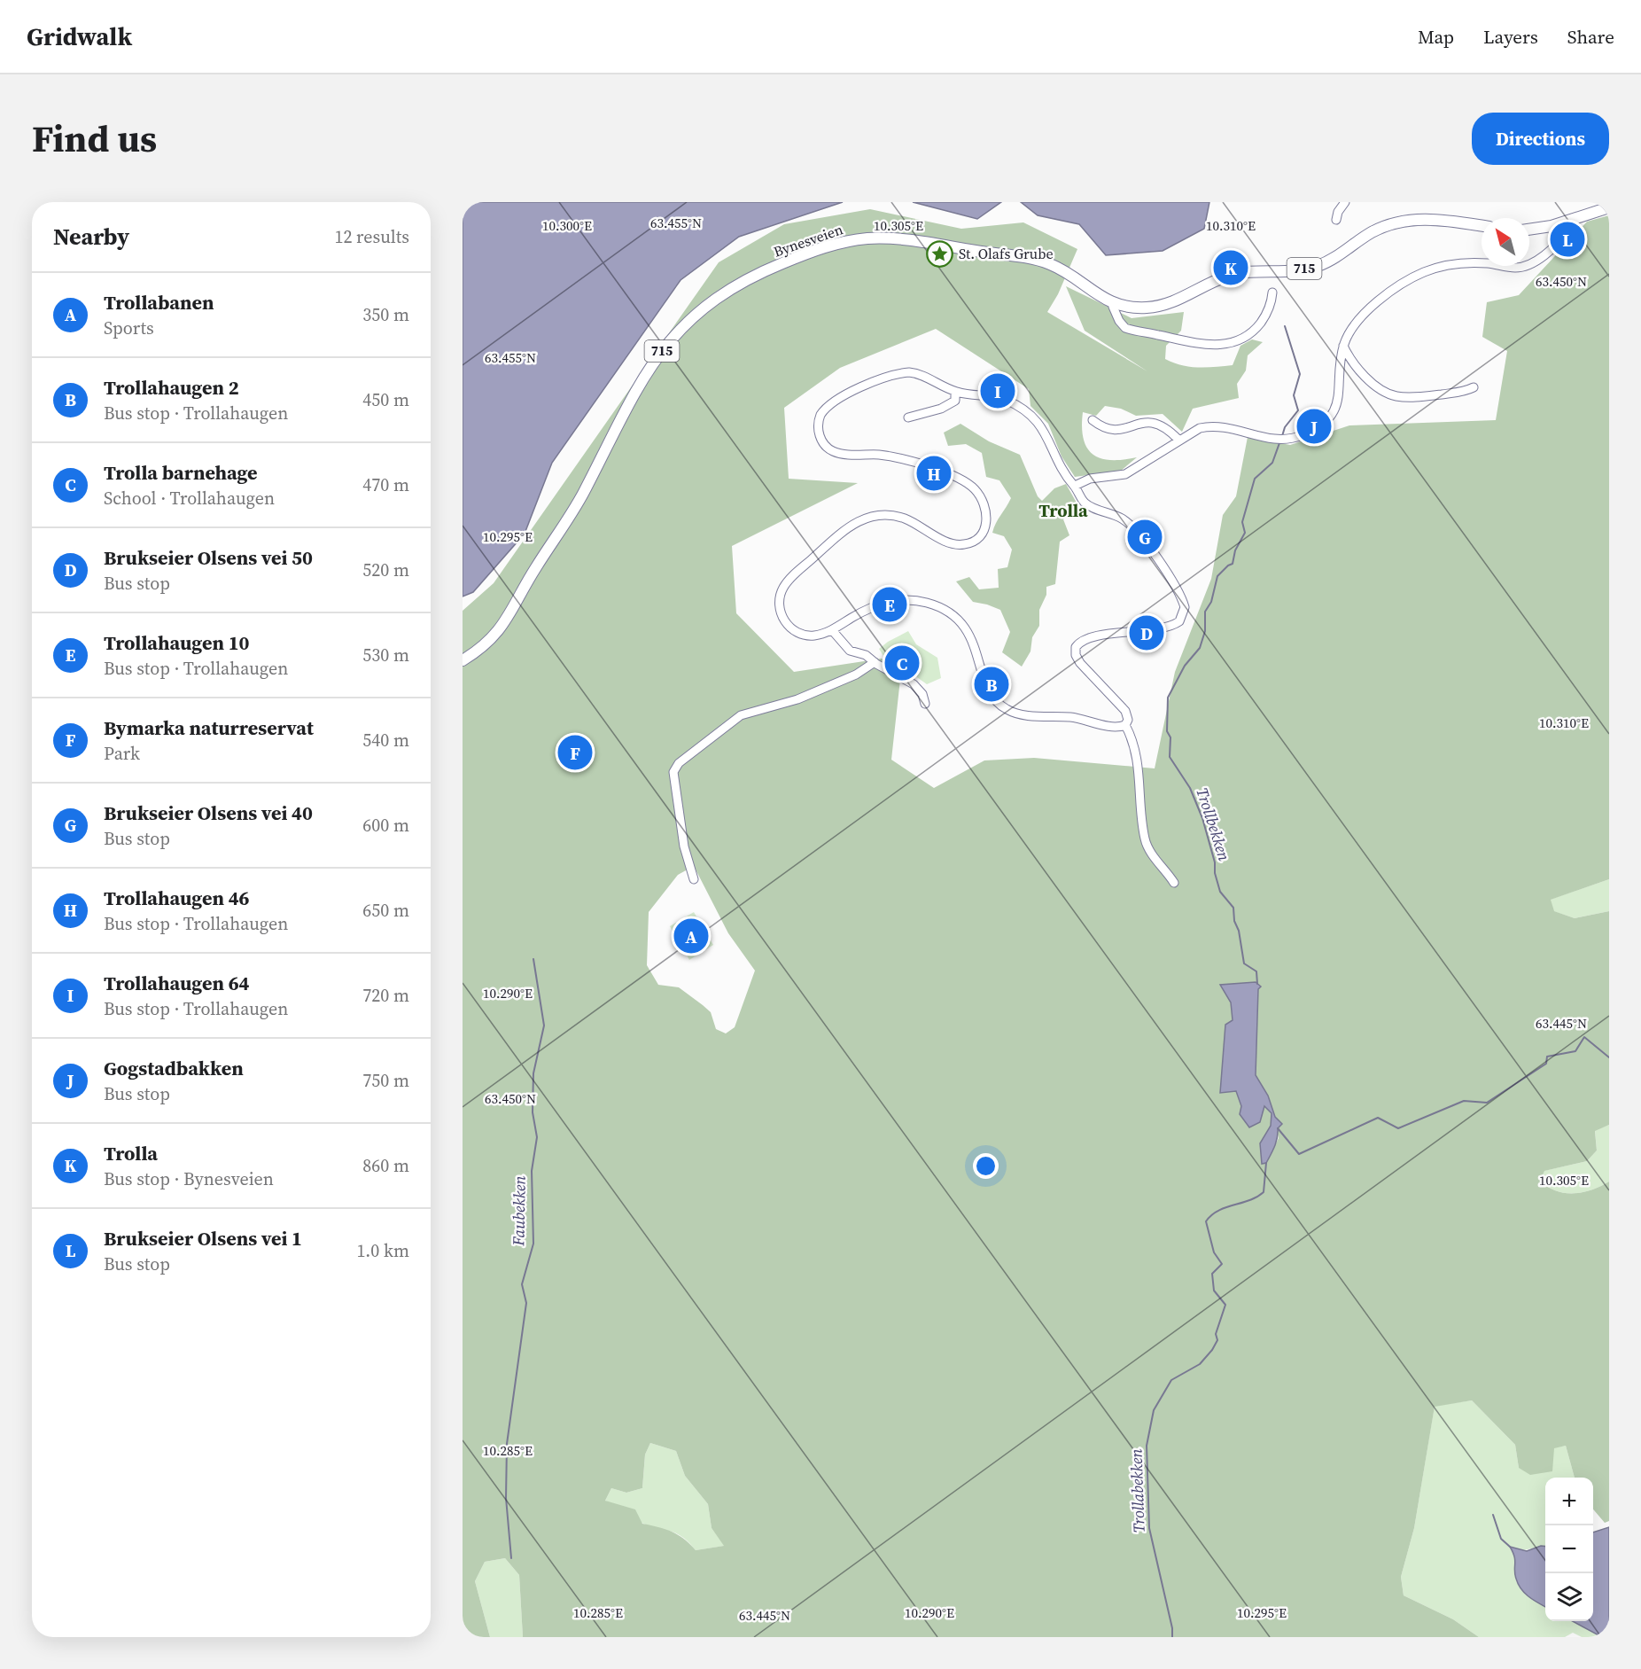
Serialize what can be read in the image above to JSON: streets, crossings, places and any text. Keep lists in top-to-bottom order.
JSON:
{
  "streets": {
    "main road": ["Bynesveien", "715"]
  },
  "districts": ["Trolla"],
  "water": ["Trollbekken", "Faubekken", "Trollabekken"],
  "places": {
    "place": ["St. Olafs Grube"]
  },
  "north": "top left",
  "page": {
    "header": "Gridwalk",
    "nav": ["Map", "Layers", "Share"],
    "title": "Find us",
    "buttons": "Directions",
    "heading": ["Nearby", "12 results"],
    "pins": [
      "L",
      "K",
      "I",
      "J",
      "H",
      "G",
      "E",
      "D",
      "C",
      "B",
      "F",
      "A"
    ],
    "list": [
      {
        "mark": "A",
        "name": "Trollabanen",
        "note": "Sports",
        "value": "350 m"
      },
      {
        "mark": "B",
        "name": "Trollahaugen 2",
        "note": "Bus stop · Trollahaugen",
        "value": "450 m"
      },
      {
        "mark": "C",
        "name": "Trolla barnehage",
        "note": "School · Trollahaugen",
        "value": "470 m"
      },
      {
        "mark": "D",
        "name": "Brukseier Olsens vei 50",
        "note": "Bus stop",
        "value": "520 m"
      },
      {
        "mark": "E",
        "name": "Trollahaugen 10",
        "note": "Bus stop · Trollahaugen",
        "value": "530 m"
      },
      {
        "mark": "F",
        "name": "Bymarka naturreservat",
        "note": "Park",
        "value": "540 m"
      },
      {
        "mark": "G",
        "name": "Brukseier Olsens vei 40",
        "note": "Bus stop",
        "value": "600 m"
      },
      {
        "mark": "H",
        "name": "Trollahaugen 46",
        "note": "Bus stop · Trollahaugen",
        "value": "650 m"
      },
      {
        "mark": "I",
        "name": "Trollahaugen 64",
        "note": "Bus stop · Trollahaugen",
        "value": "720 m"
      },
      {
        "mark": "J",
        "name": "Gogstadbakken",
        "note": "Bus stop",
        "value": "750 m"
      },
      {
        "mark": "K",
        "name": "Trolla",
        "note": "Bus stop · Bynesveien",
        "value": "860 m"
      },
      {
        "mark": "L",
        "name": "Brukseier Olsens vei 1",
        "note": "Bus stop",
        "value": "1.0 km"
      }
    ],
    "map_buttons": ["+", "−"]
  },
  "coordinates": [
    "63.455°N",
    "10.300°E",
    "10.305°E",
    "10.310°E",
    "63.450°N",
    "10.295°E",
    "10.290°E",
    "63.445°N",
    "10.285°E"
  ]
}
